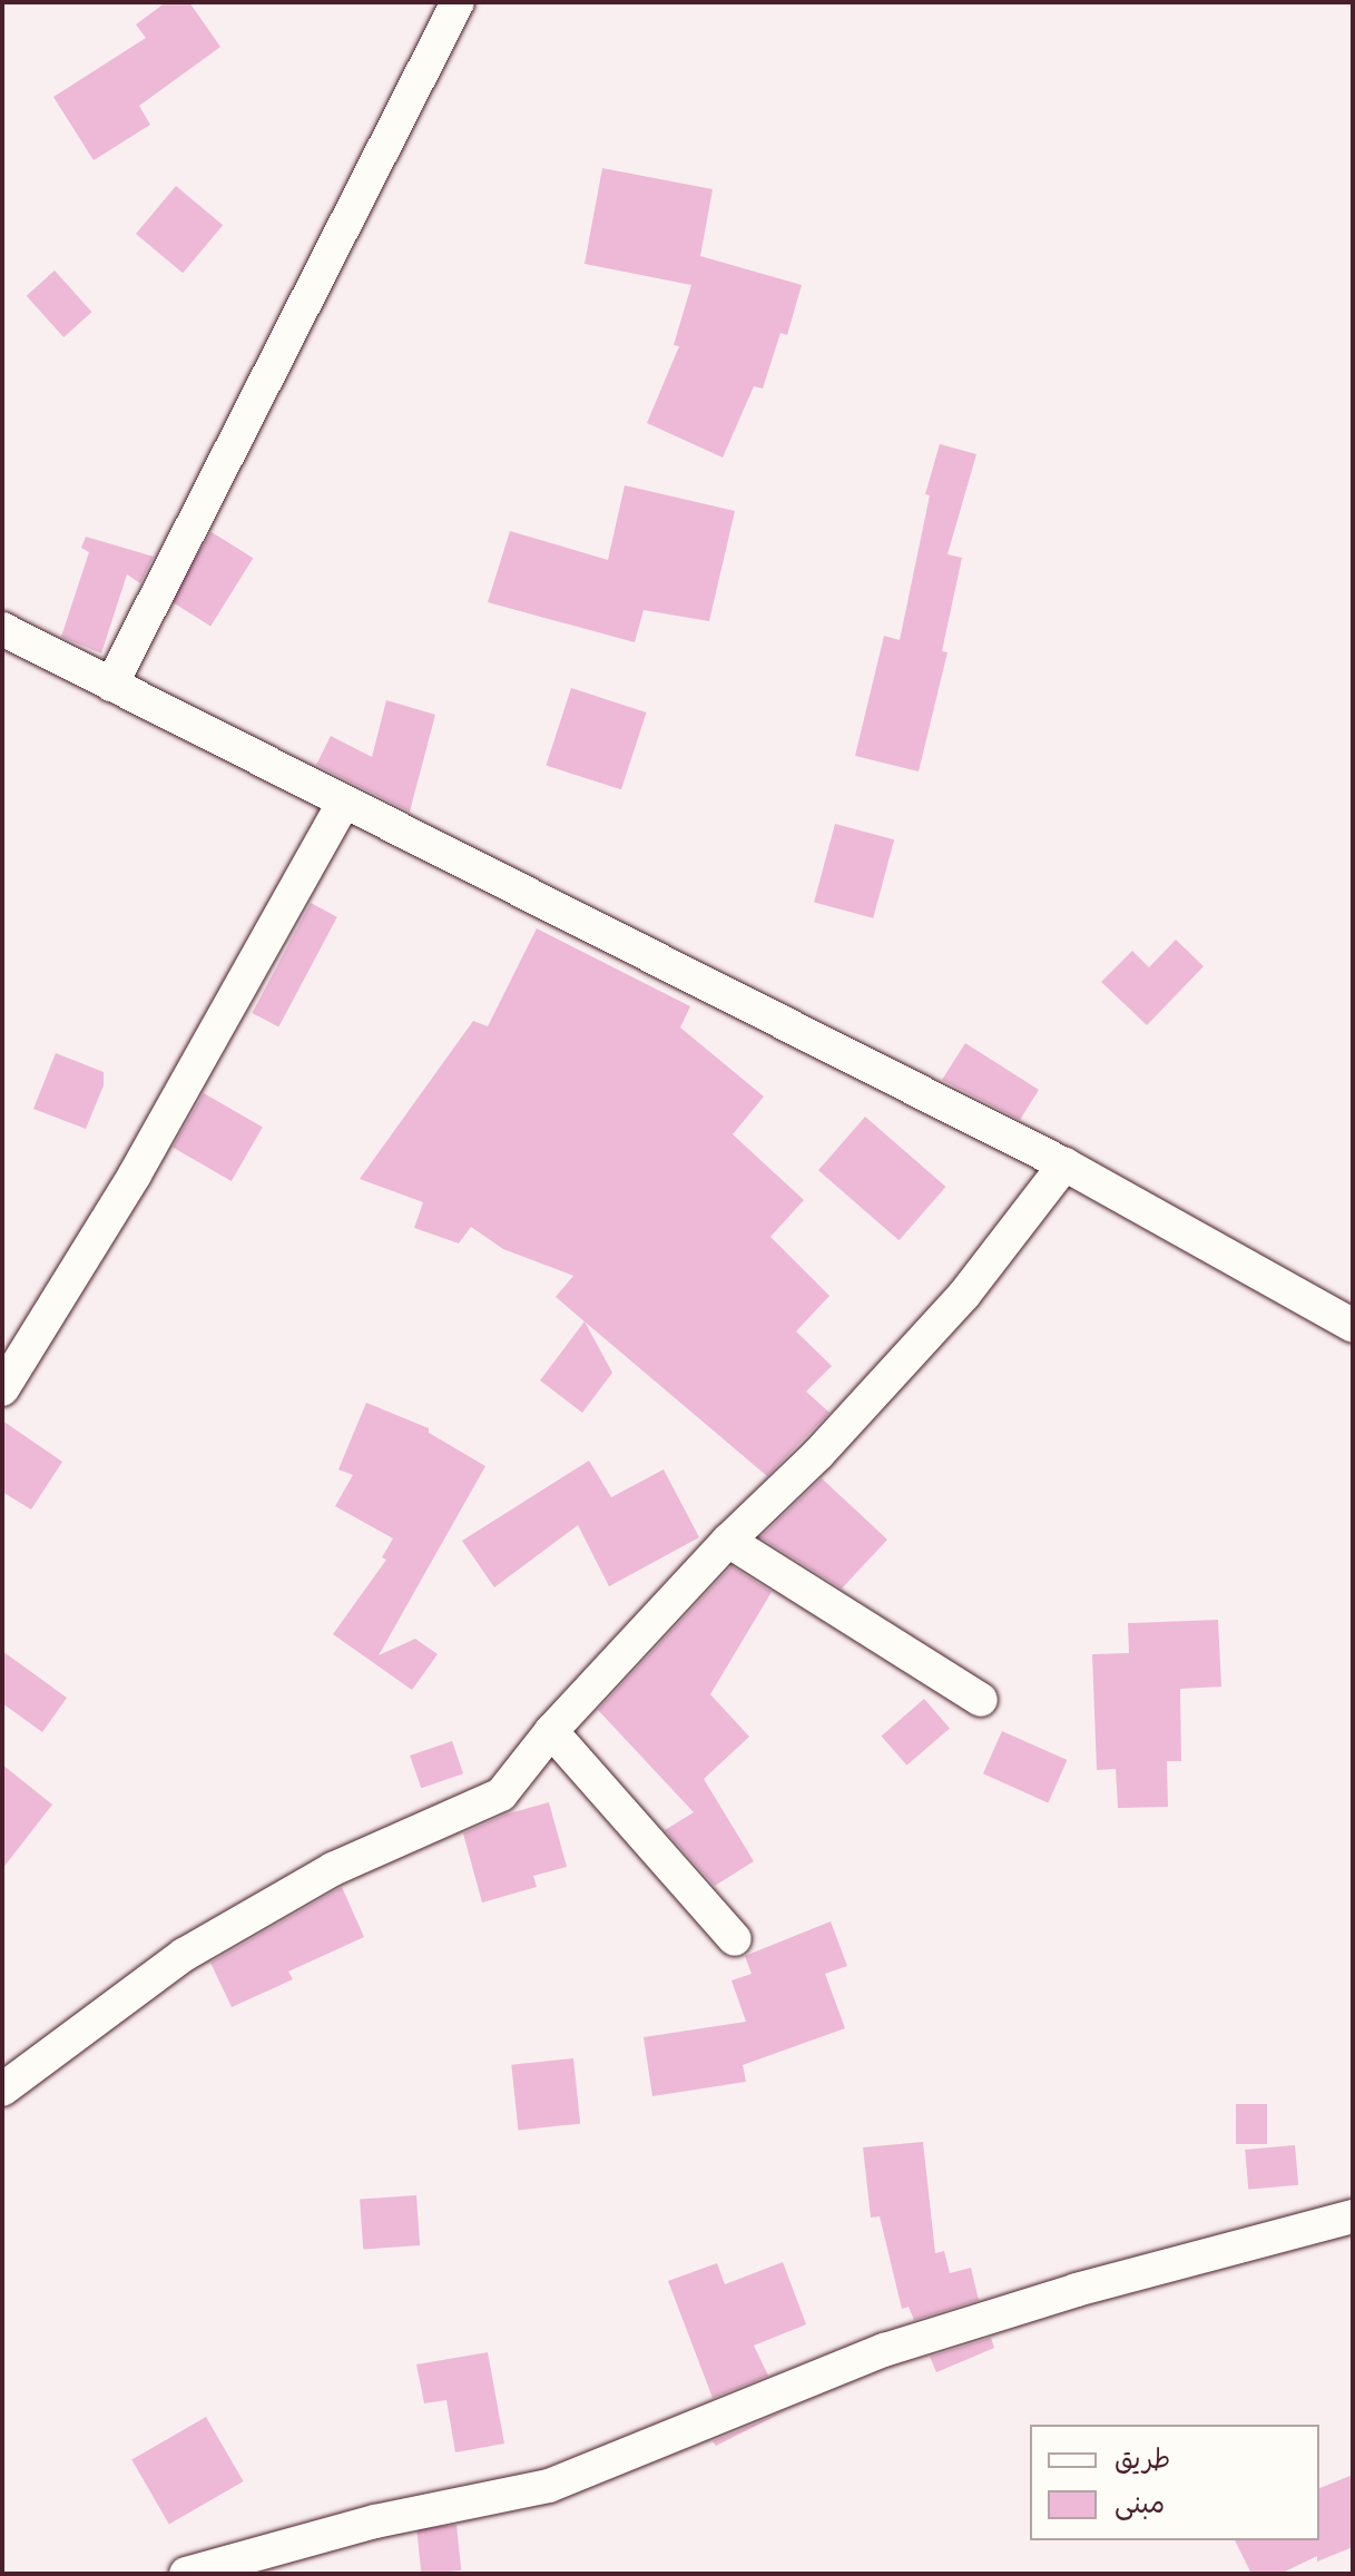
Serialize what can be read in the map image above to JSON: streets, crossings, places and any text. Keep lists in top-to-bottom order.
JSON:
{
  "legend": ["طريق", "مبنى"]
}
